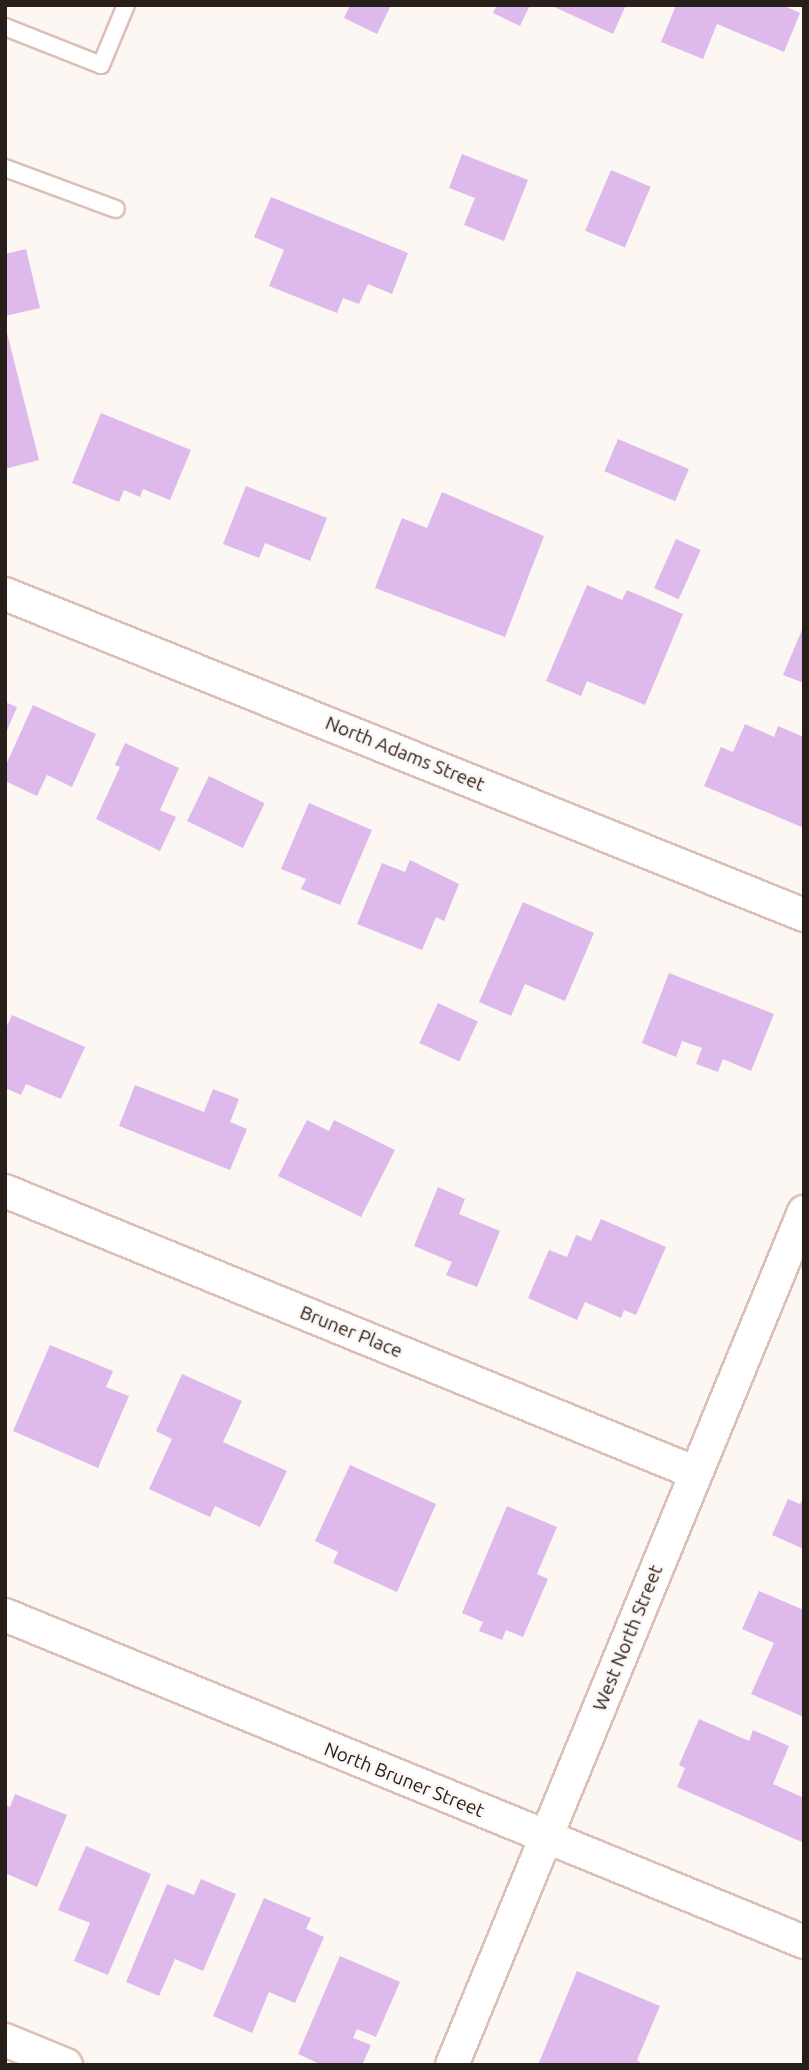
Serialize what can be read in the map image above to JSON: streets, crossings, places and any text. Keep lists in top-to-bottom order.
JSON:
{
  "streets": {
    "street": [
      "North Adams Street",
      "Bruner Place",
      "West North Street",
      "North Bruner Street"
    ]
  },
  "crossings": [
    ["Bruner Place", "West North Street"],
    ["West North Street", "North Bruner Street"]
  ]
}
